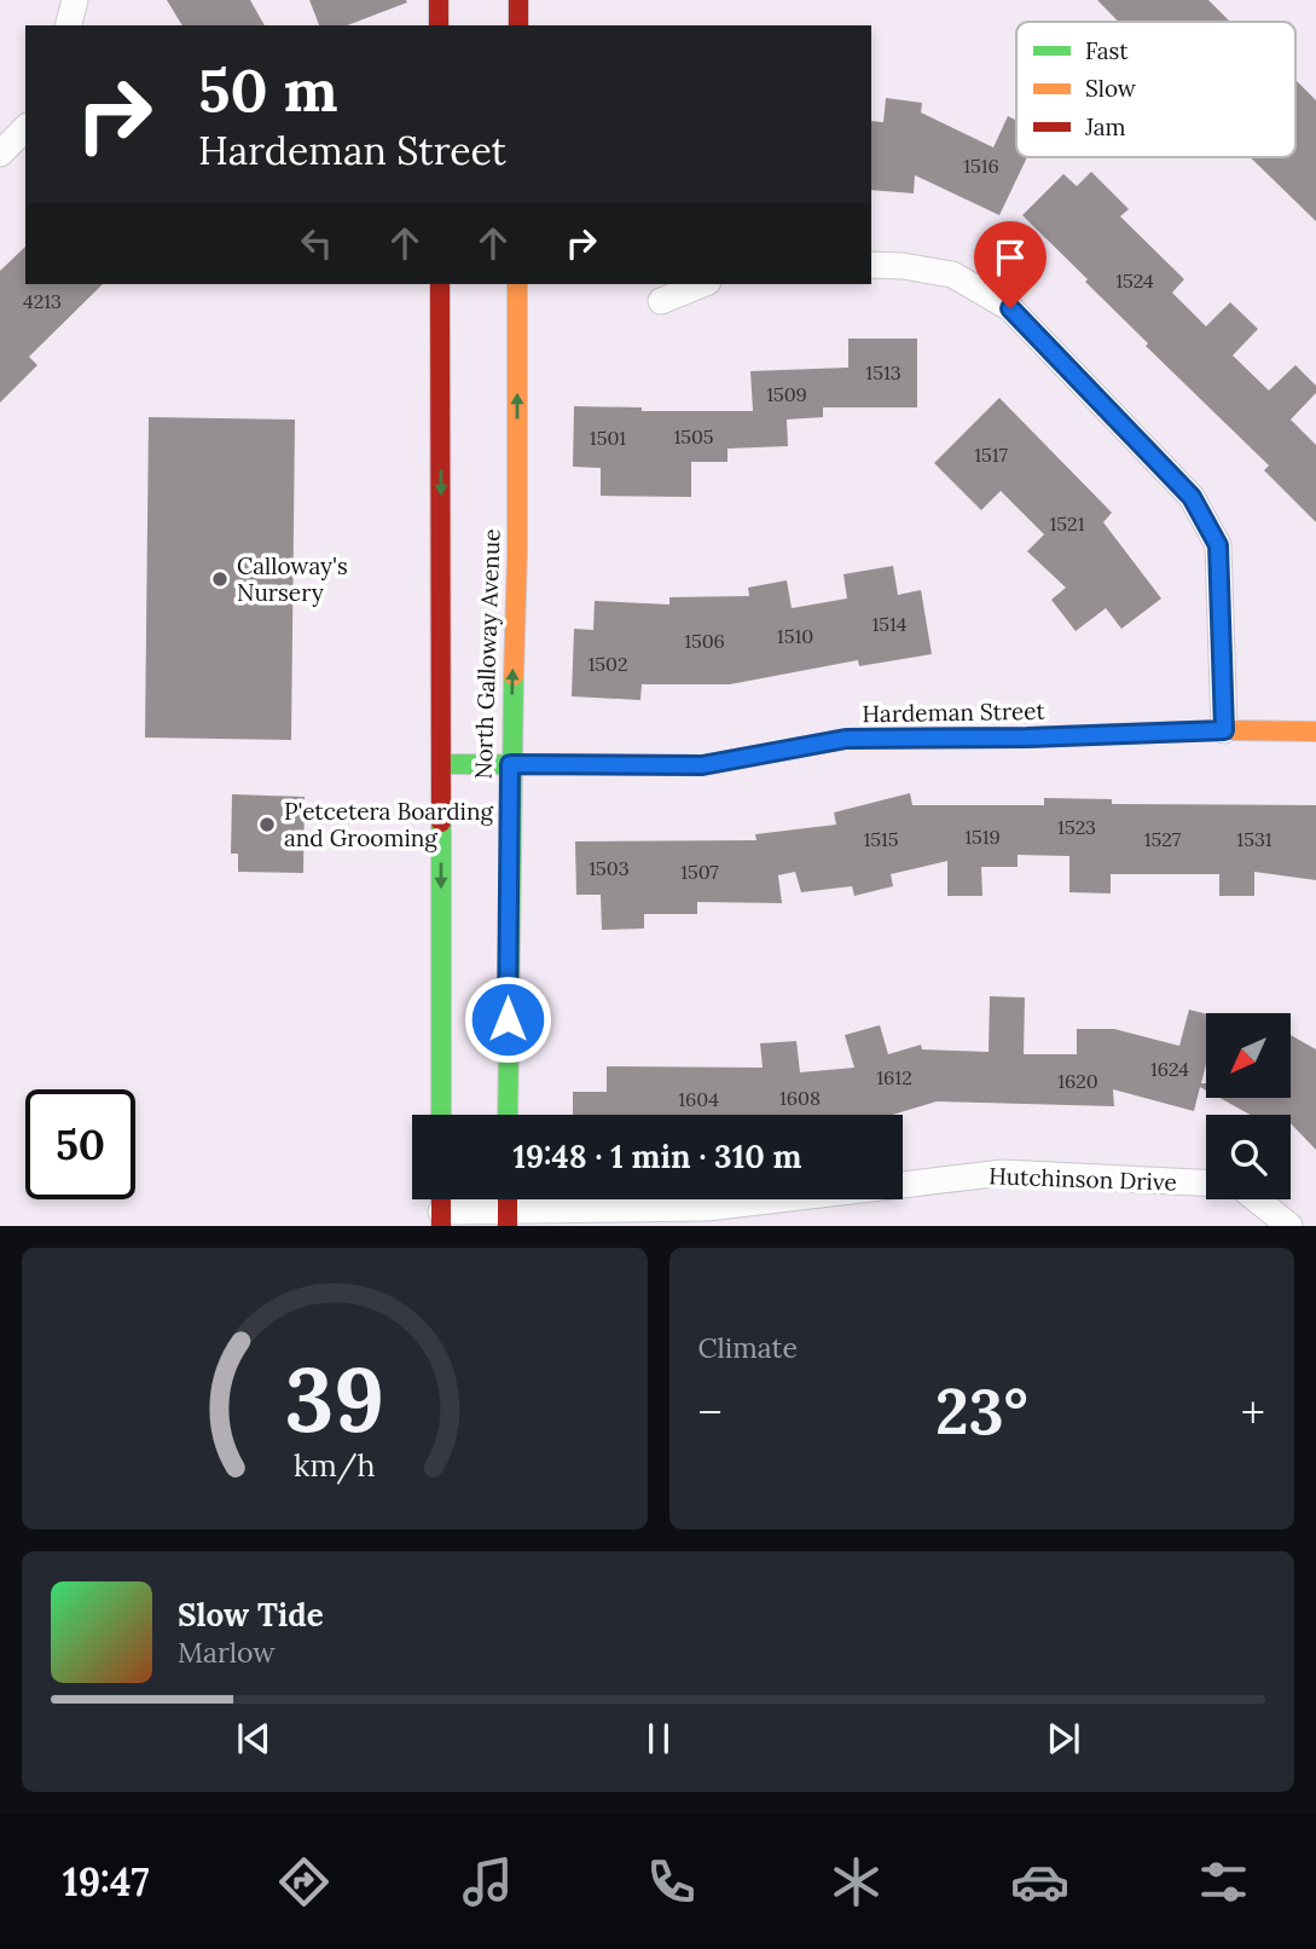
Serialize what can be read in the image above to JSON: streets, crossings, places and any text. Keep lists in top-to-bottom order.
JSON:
{
  "streets": {
    "main road": ["North Galloway Avenue", "Hardeman Street"],
    "street": ["Hutchinson Drive"]
  },
  "crossings": [
    ["North Galloway Avenue", "Hardeman Street"]
  ],
  "places": ["Calloway's Nursery", "P'etcetera Boarding and Grooming"],
  "house_numbers": [
    "1516",
    "1524",
    "4213",
    "1513",
    "1509",
    "1505",
    "1501",
    "1517",
    "1521",
    "1514",
    "1510",
    "1506",
    "1502",
    "1523",
    "1519",
    "1515",
    "1527",
    "1531",
    "1503",
    "1507",
    "1624",
    "1612",
    "1620",
    "1608",
    "1604"
  ],
  "legend": ["Fast", "Slow", "Jam"],
  "north": "bottom left",
  "page": {
    "turn": ["50 m", "Hardeman Street"],
    "limit": "50",
    "trip": "19:48 · 1 min · 310 m",
    "tile": "Climate",
    "heat": ["−", "23°", "+"],
    "song": ["Slow Tide", "Marlow"],
    "tabs": "19:47",
    "gauge": ["39", "km/h"]
  }
}
